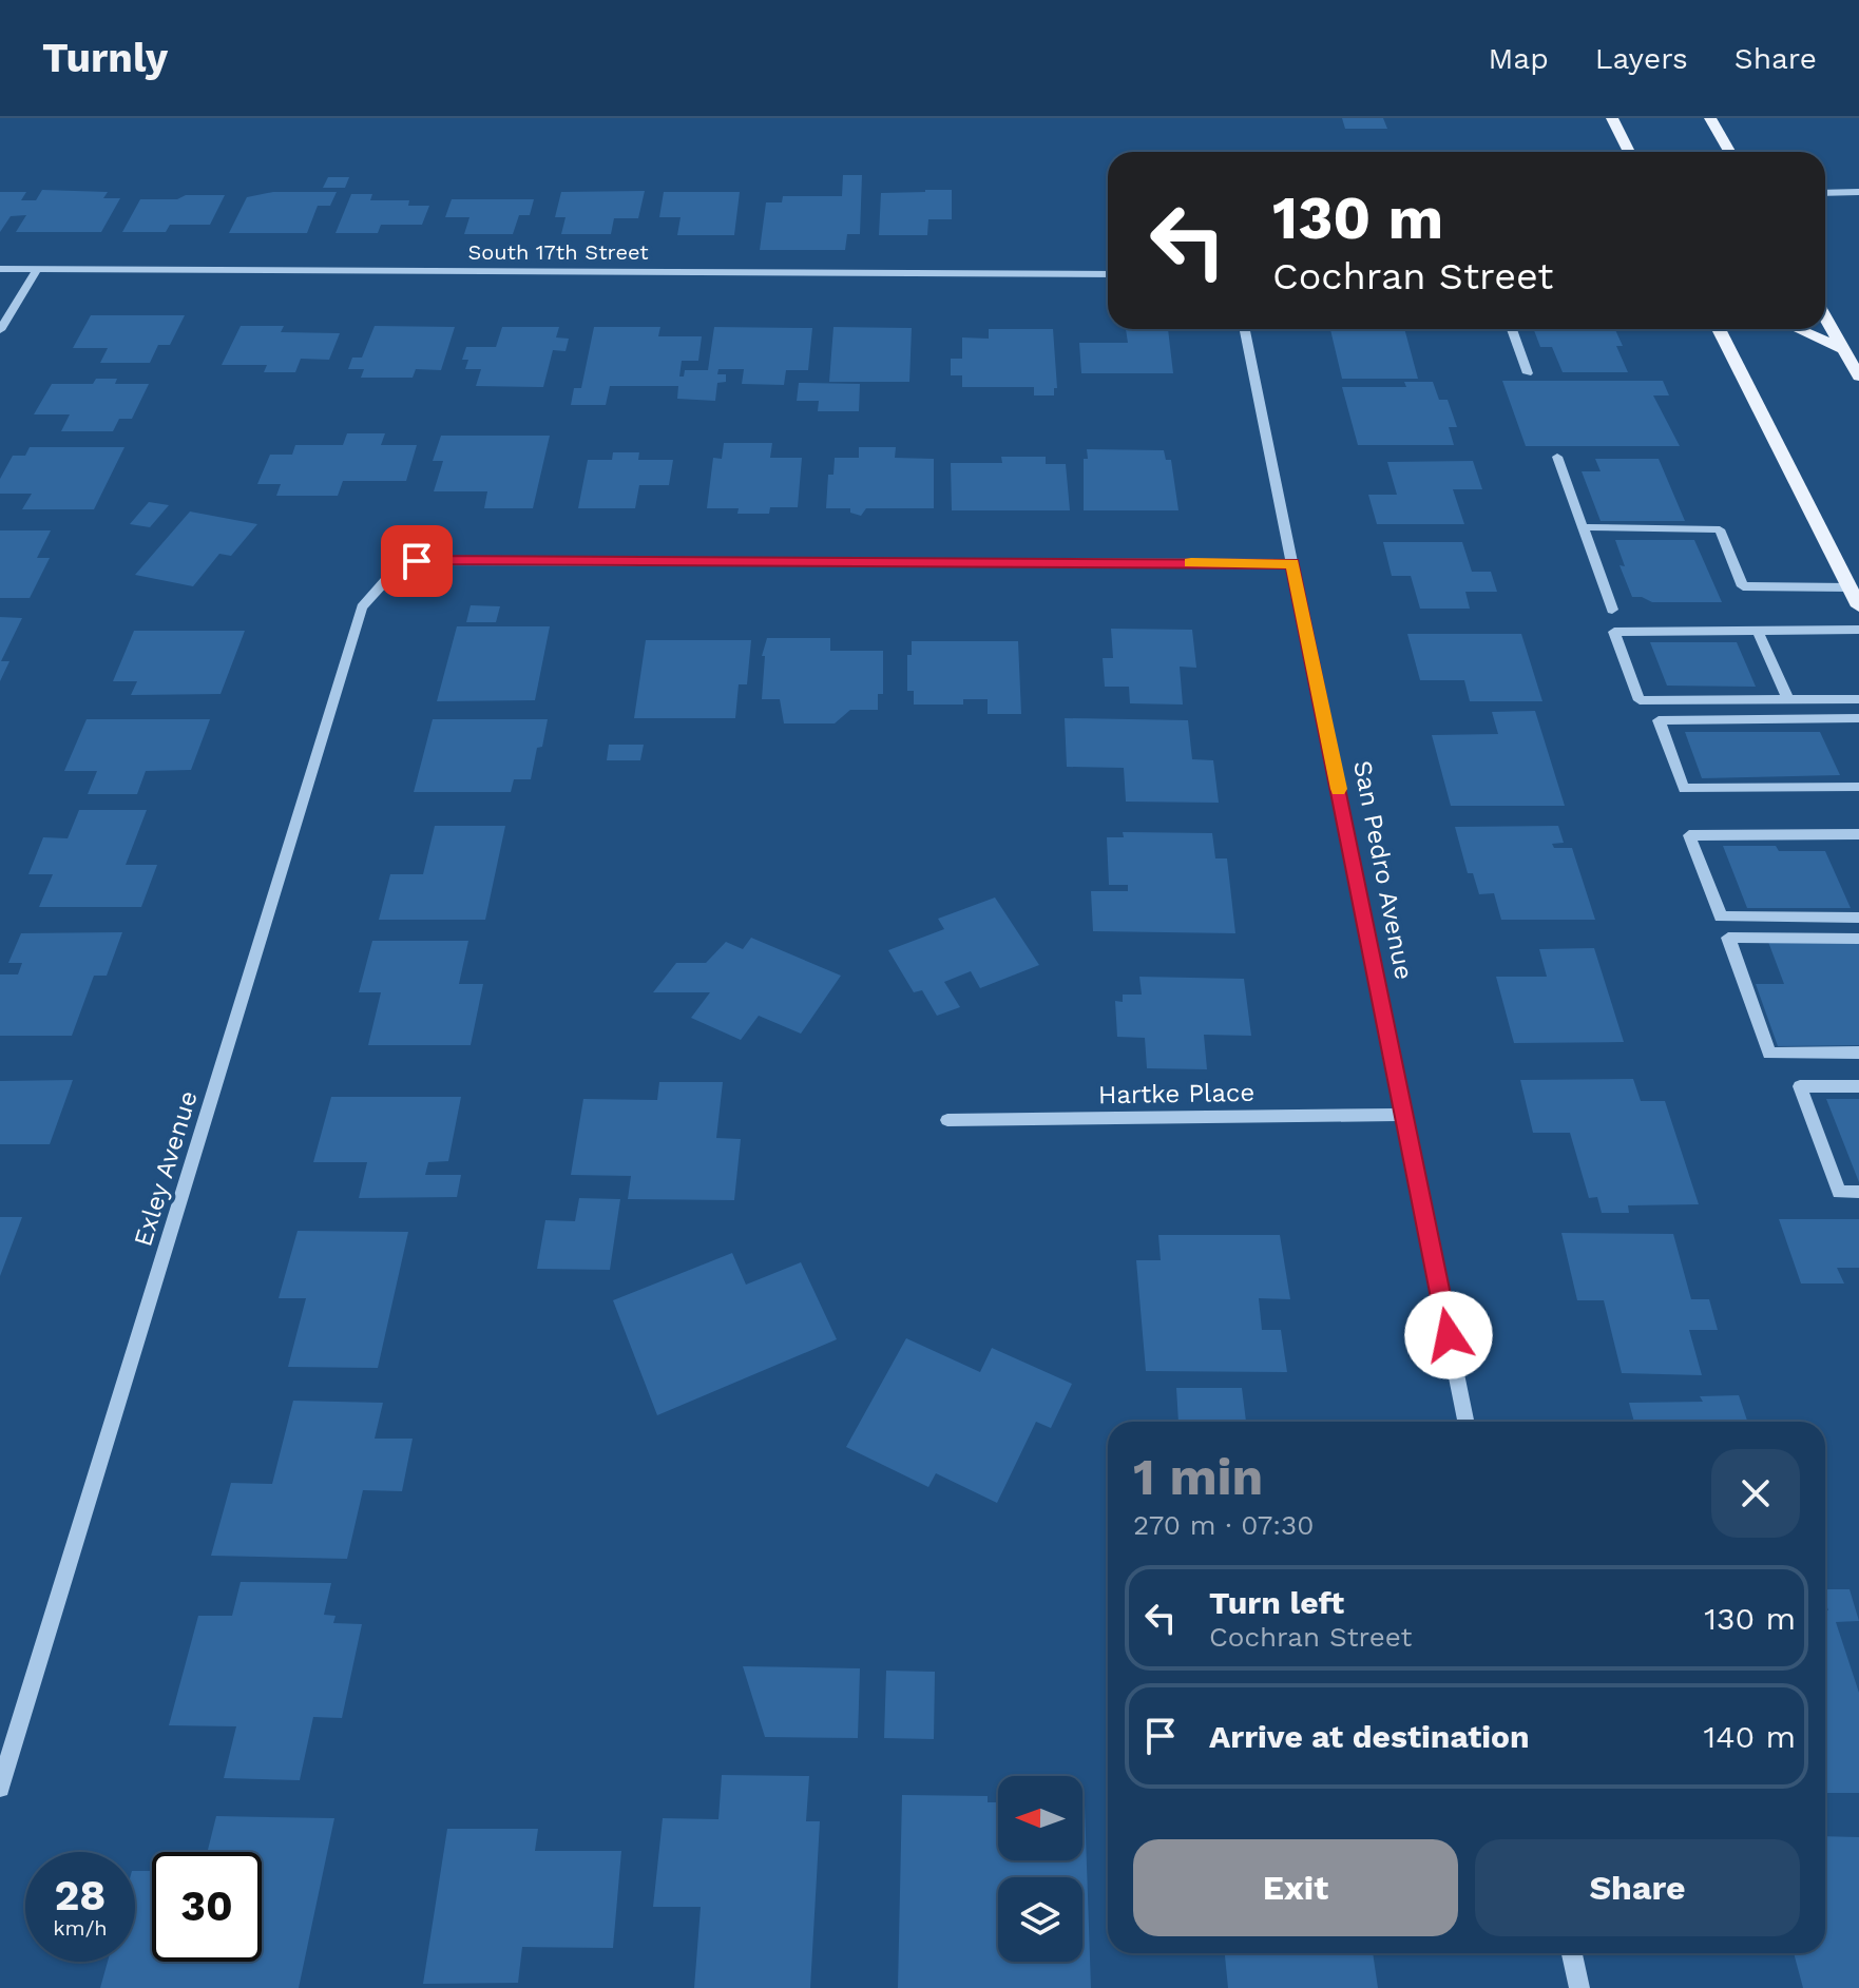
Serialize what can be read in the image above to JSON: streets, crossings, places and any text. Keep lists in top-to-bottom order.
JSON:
{
  "streets": {
    "street": [
      "South 17th Street",
      "San Pedro Avenue",
      "Hartke Place",
      "Exley Avenue"
    ]
  },
  "crossings": [
    ["San Pedro Avenue", "Hartke Place"],
    ["San Pedro Avenue", "Exley Avenue"]
  ],
  "north": "left",
  "page": {
    "header": "Turnly",
    "nav": ["Map", "Layers", "Share"],
    "turn": ["130 m", "Cochran Street"],
    "heading": ["1 min", "270 m · 07:30"],
    "list": [
      {
        "name": "Turn left",
        "note": "Cochran Street",
        "value": "130 m"
      },
      {
        "name": "Arrive at destination",
        "value": "140 m"
      }
    ],
    "buttons": ["Exit", "Share"],
    "speed": "28 km/h",
    "limit": "30"
  }
}
